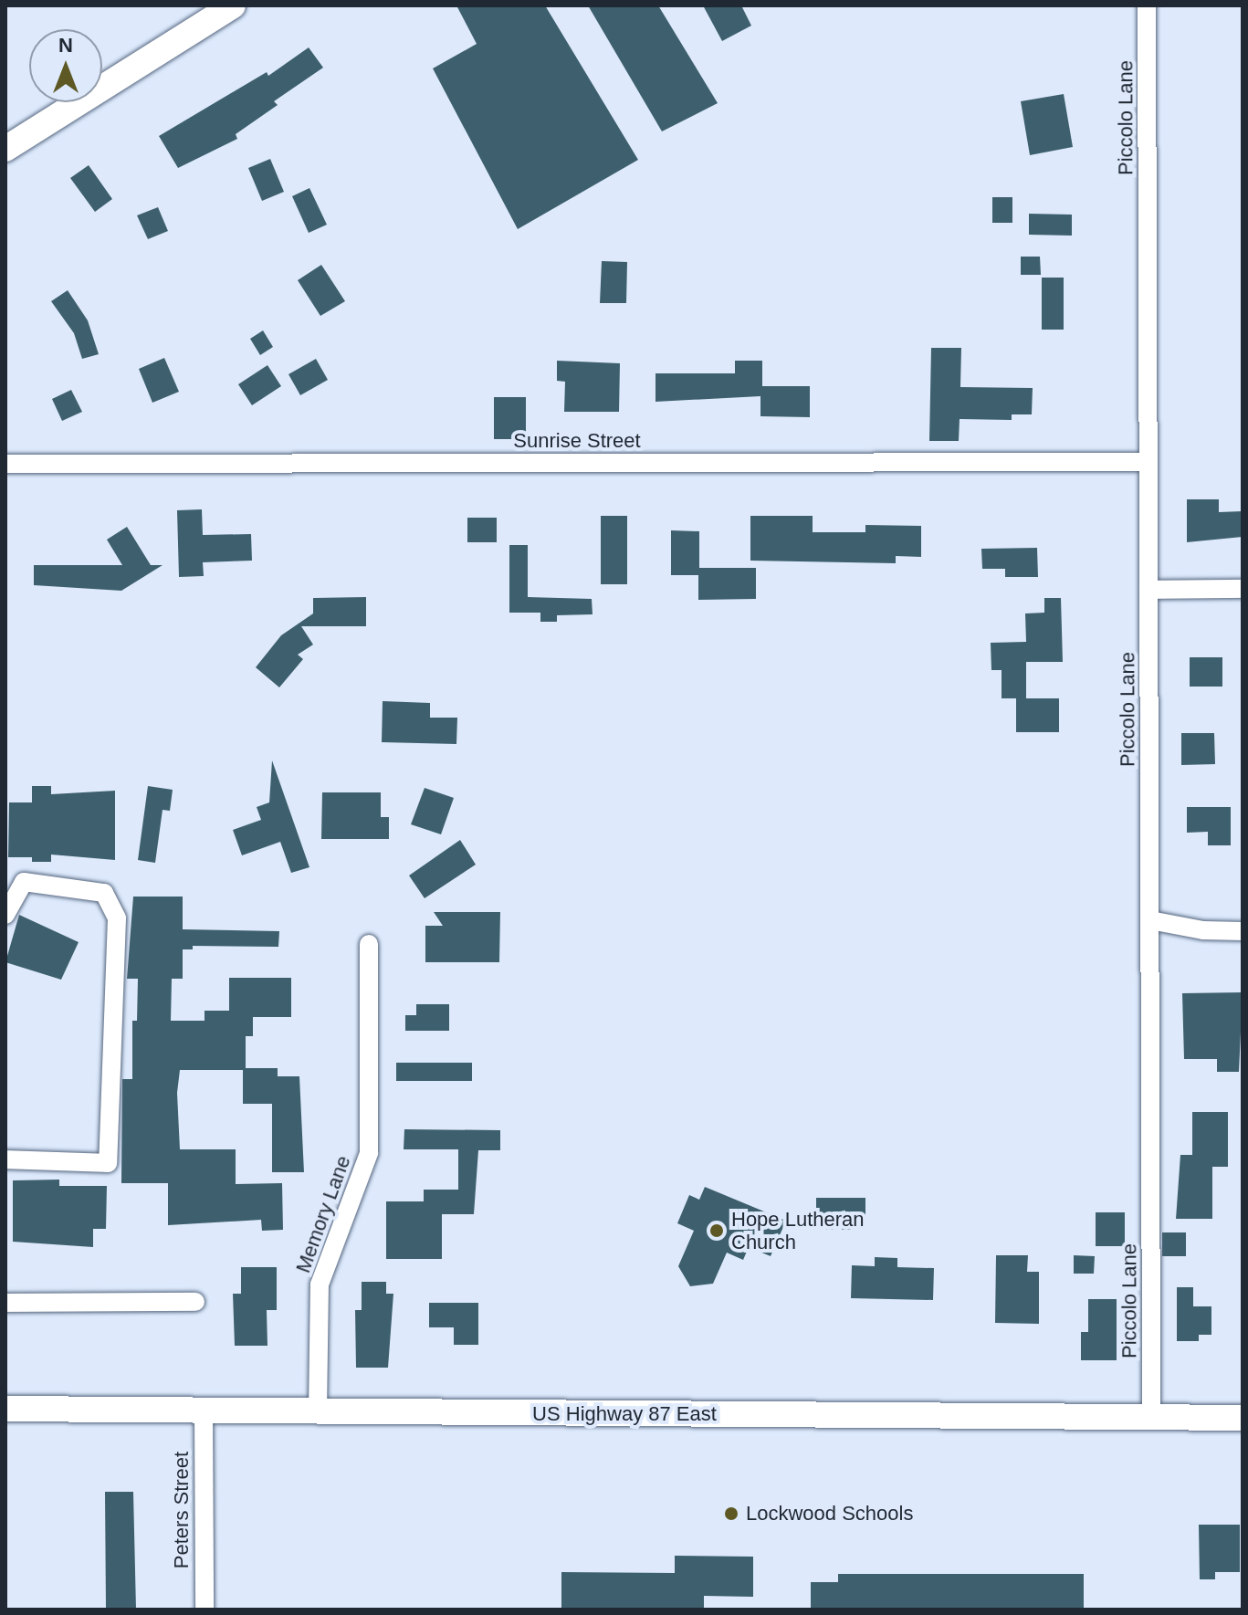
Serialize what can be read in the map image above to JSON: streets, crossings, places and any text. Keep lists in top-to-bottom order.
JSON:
{
  "streets": {
    "street": [
      "Piccolo Lane",
      "Sunrise Street",
      "Memory Lane",
      "US Highway 87 East",
      "Peters Street"
    ]
  },
  "crossings": [
    ["Piccolo Lane", "Sunrise Street"],
    ["Piccolo Lane", "US Highway 87 East"],
    ["Memory Lane", "US Highway 87 East"],
    ["US Highway 87 East", "Peters Street"]
  ],
  "places": ["Hope Lutheran Church", "Lockwood Schools"],
  "north": "top"
}
